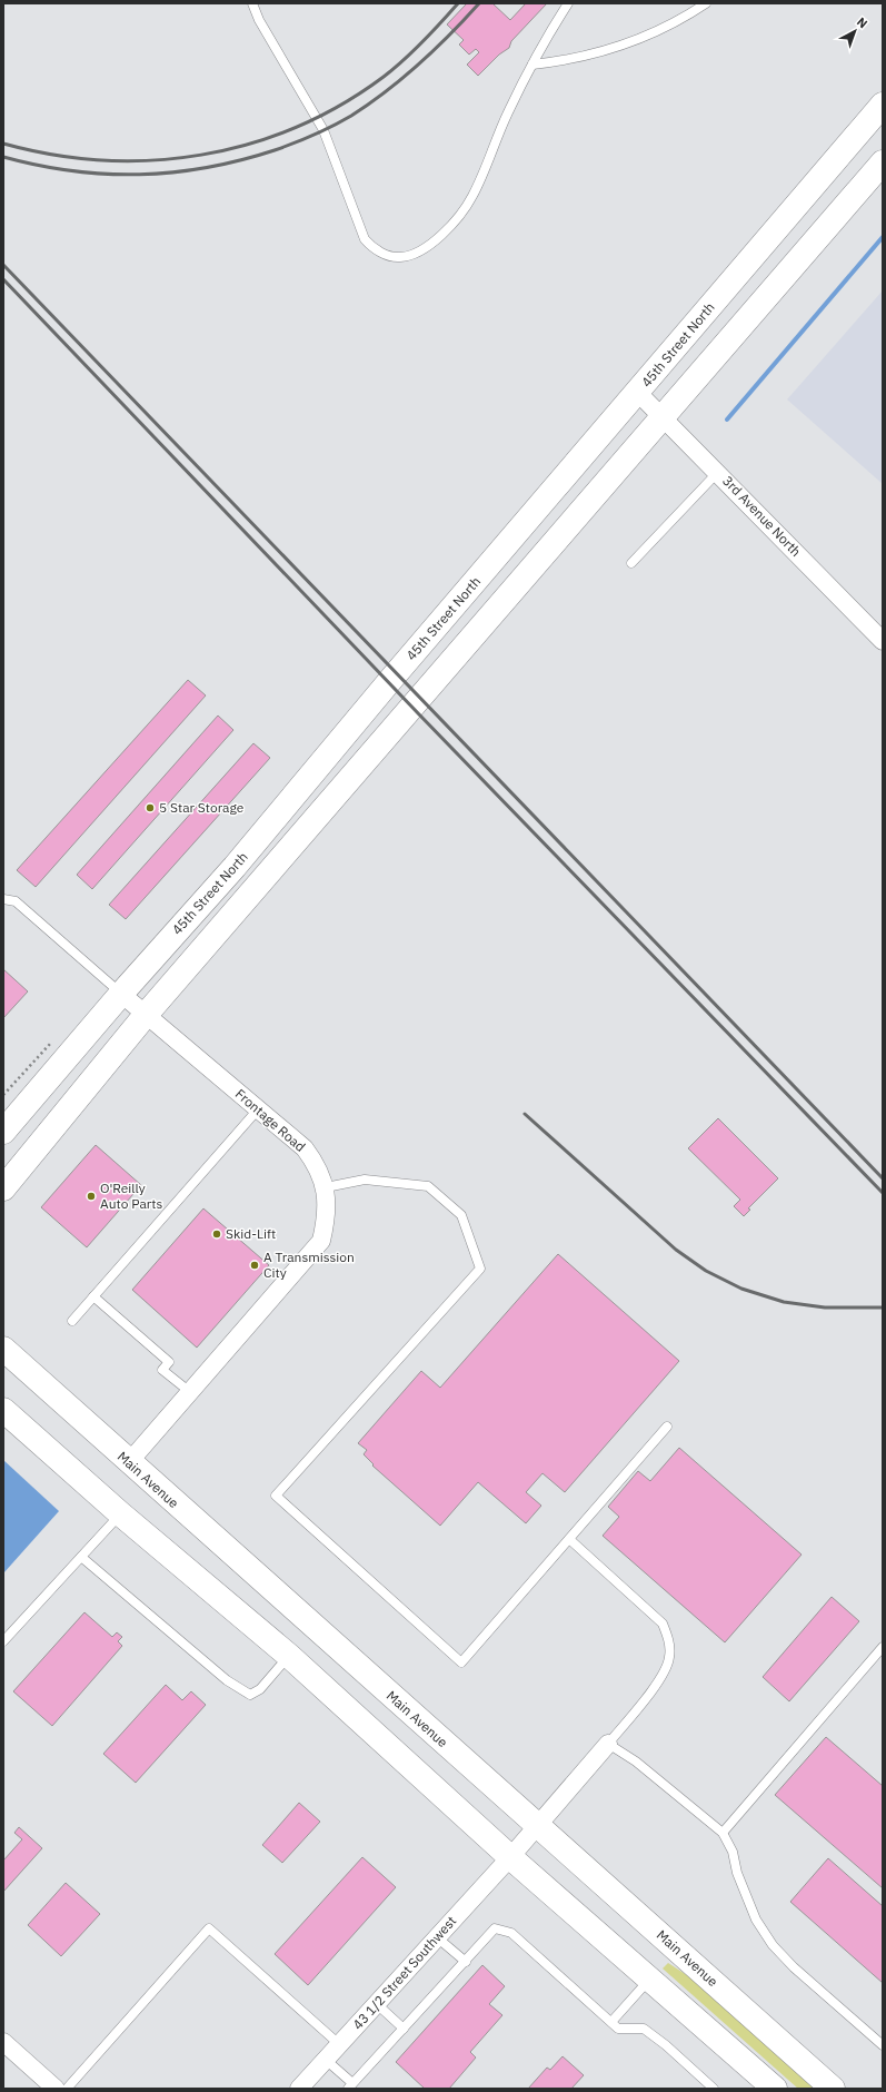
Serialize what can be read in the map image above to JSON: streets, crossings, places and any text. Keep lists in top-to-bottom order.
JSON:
{
  "streets": {
    "main road": ["45th Street North", "Main Avenue"],
    "street": ["3rd Avenue North", "Frontage Road", "43 1/2 Street Southwest"]
  },
  "crossings": [
    ["45th Street North", "3rd Avenue North"],
    ["45th Street North", "Frontage Road"],
    ["Frontage Road", "Main Avenue"],
    ["Main Avenue", "43 1/2 Street Southwest"]
  ],
  "places": [
    "5 Star Storage",
    "O'Reilly Auto Parts",
    "Skid-Lift",
    "A Transmission City"
  ],
  "north": "top right"
}
